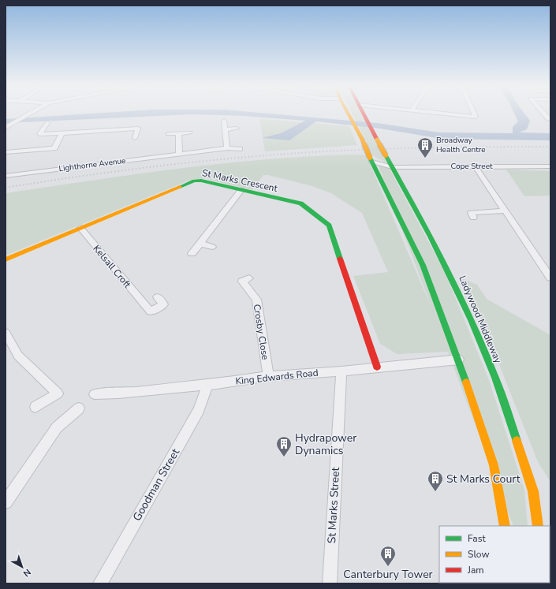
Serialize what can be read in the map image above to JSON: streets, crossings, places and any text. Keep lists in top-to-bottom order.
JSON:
{
  "streets": {
    "main road": ["St Marks Crescent", "Ladywood Middleway"],
    "street": [
      "Lighthorne Avenue",
      "Cope Street",
      "Kelsall Croft",
      "Crosby Close",
      "King Edwards Road",
      "Goodman Street",
      "St Marks Street"
    ]
  },
  "crossings": [
    ["Cope Street", "Ladywood Middleway"],
    ["St Marks Crescent", "Kelsall Croft"],
    ["St Marks Crescent", "King Edwards Road"],
    ["Crosby Close", "King Edwards Road"],
    ["King Edwards Road", "Goodman Street"],
    ["King Edwards Road", "St Marks Street"]
  ],
  "places": {
    "building": [
      "Broadway Health Centre",
      "Hydrapower Dynamics",
      "St Marks Court",
      "Canterbury Tower"
    ]
  },
  "legend": ["Fast", "Slow", "Jam"],
  "north": "bottom right"
}
